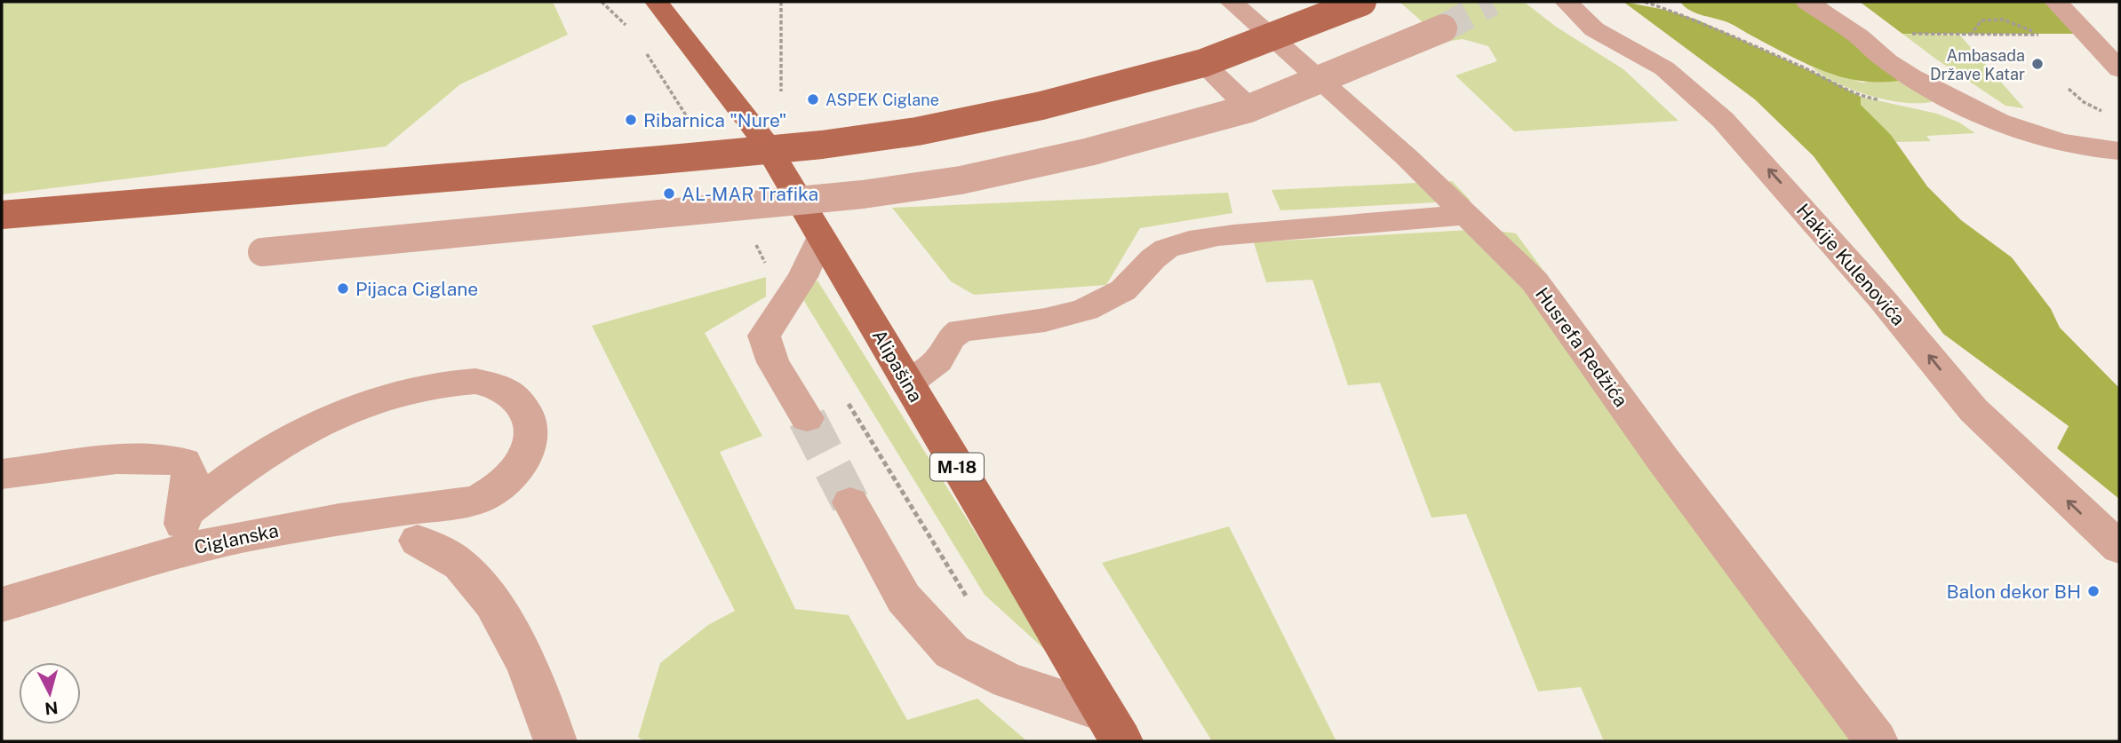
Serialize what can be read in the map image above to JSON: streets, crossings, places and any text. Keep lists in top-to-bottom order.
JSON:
{
  "streets": {
    "main road": ["Alipašina", "M-18"],
    "street": ["Hakije Kulenovića", "Husrefa Redžića", "Ciglanska"]
  },
  "places": [
    "Ambasada Države Katar",
    "ASPEK Ciglane",
    "Ribarnica \"Nure\"",
    "AL-MAR Trafika",
    "Pijaca Ciglane",
    "Balon dekor BH"
  ],
  "north": "bottom"
}
